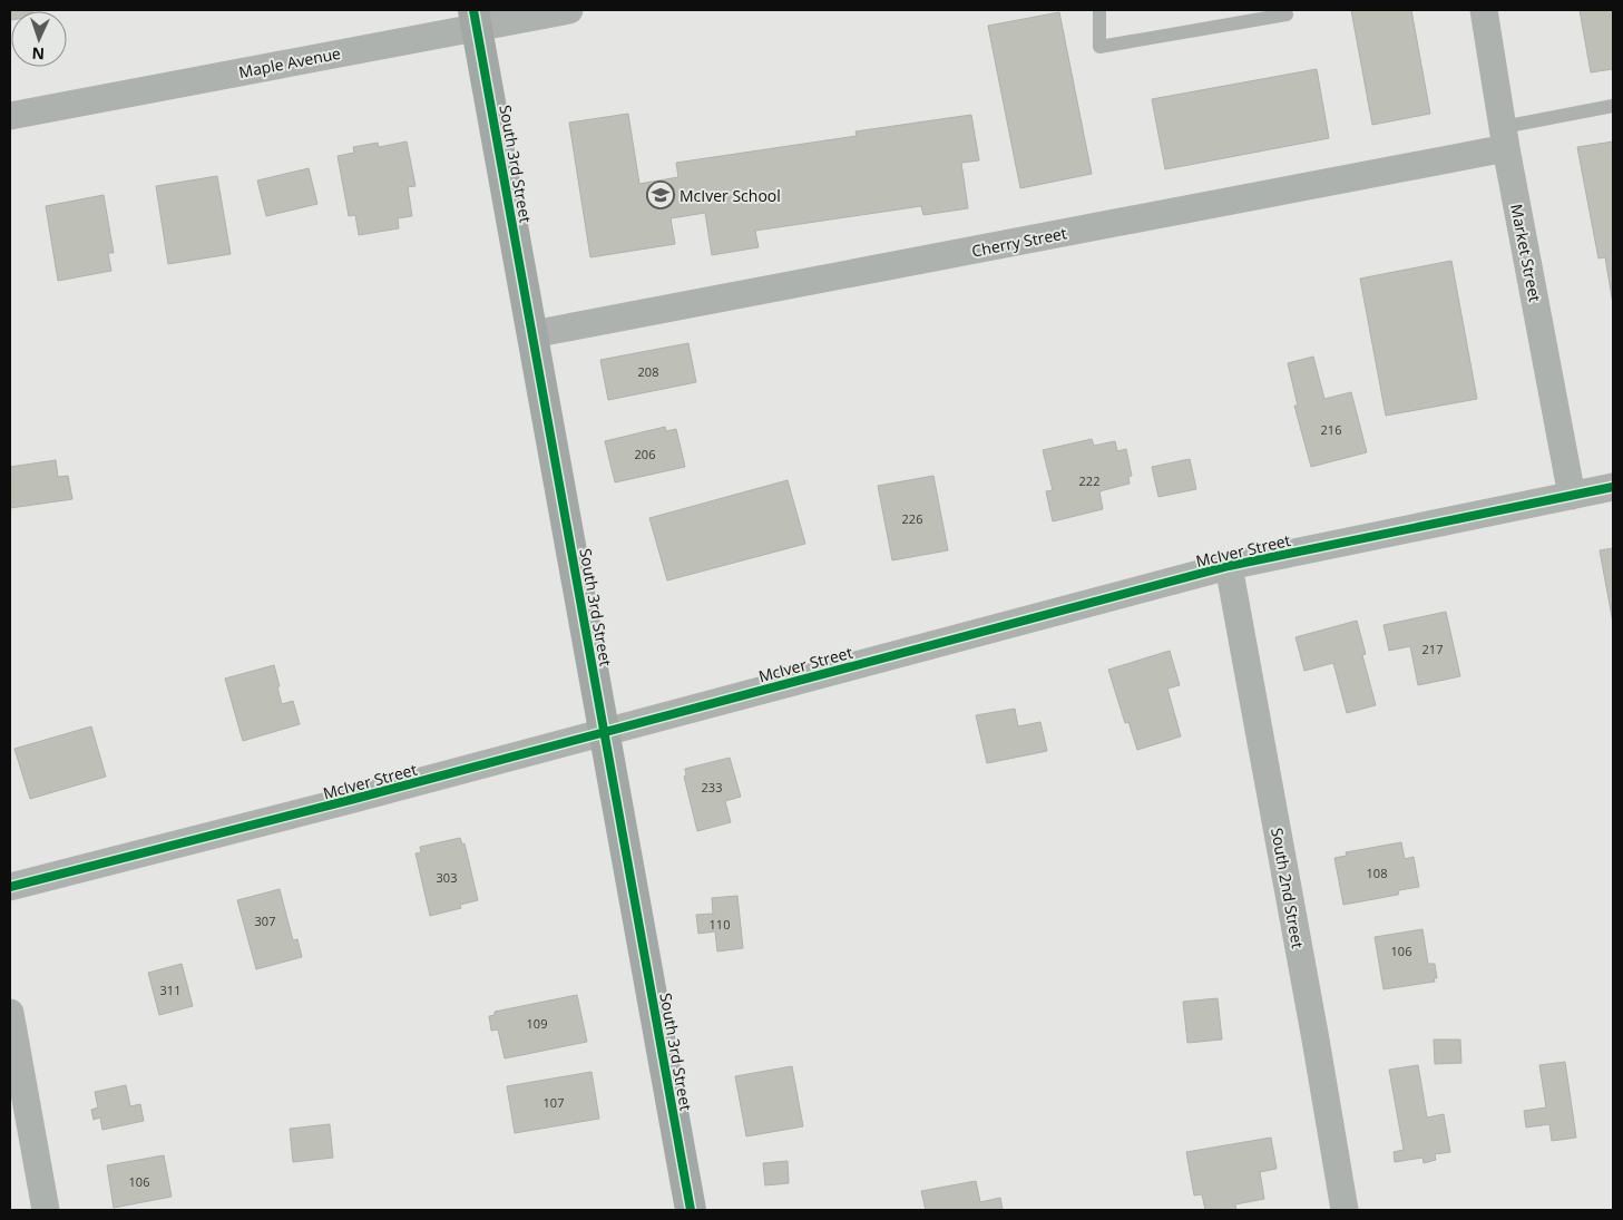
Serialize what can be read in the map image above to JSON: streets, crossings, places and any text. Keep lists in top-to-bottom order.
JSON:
{
  "streets": {
    "street": [
      "Maple Avenue",
      "South 3rd Street",
      "Cherry Street",
      "Market Street",
      "McIver Street",
      "South 2nd Street"
    ]
  },
  "crossings": [
    ["Maple Avenue", "South 3rd Street"],
    ["South 3rd Street", "Cherry Street"],
    ["South 3rd Street", "McIver Street"],
    ["Cherry Street", "Market Street"],
    ["Market Street", "McIver Street"],
    ["McIver Street", "South 2nd Street"]
  ],
  "places": {
    "school or university": ["McIver School"]
  },
  "house_numbers": [
    "208",
    "216",
    "206",
    "222",
    "226",
    "217",
    "233",
    "108",
    "303",
    "307",
    "110",
    "106",
    "311",
    "109",
    "107",
    "106"
  ],
  "north": "bottom"
}
